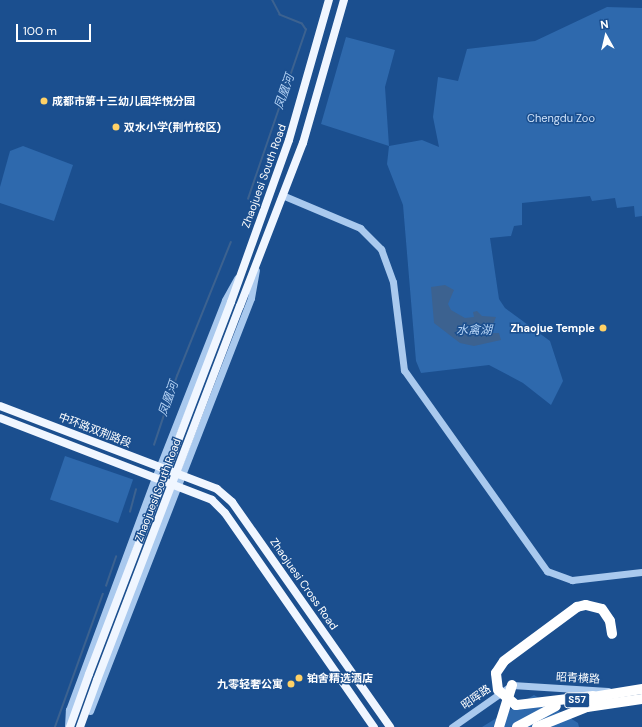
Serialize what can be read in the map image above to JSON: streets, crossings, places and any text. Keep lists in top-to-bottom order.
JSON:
{
  "streets": {
    "highway": ["S57"],
    "main road": ["Zhaojuesi South Road", "中环路双荆路段", "Zhaojuesi Cross Road"],
    "street": ["昭青横路", "昭晖路"]
  },
  "crossings": [
    ["Zhaojuesi South Road", "中环路双荆路段"],
    ["Zhaojuesi South Road", "Zhaojuesi Cross Road"],
    ["中环路双荆路段", "Zhaojuesi Cross Road"],
    ["昭青横路", "昭晖路"]
  ],
  "water": ["凤凰河", "水禽湖"],
  "parks": ["Chengdu Zoo"],
  "places": [
    "成都市第十三幼儿园华悦分园",
    "双水小学(荆竹校区)",
    "Zhaojue Temple",
    "铂舍精选酒店",
    "九零轻奢公寓"
  ],
  "scale_bar": "100 m",
  "north": "top"
}
